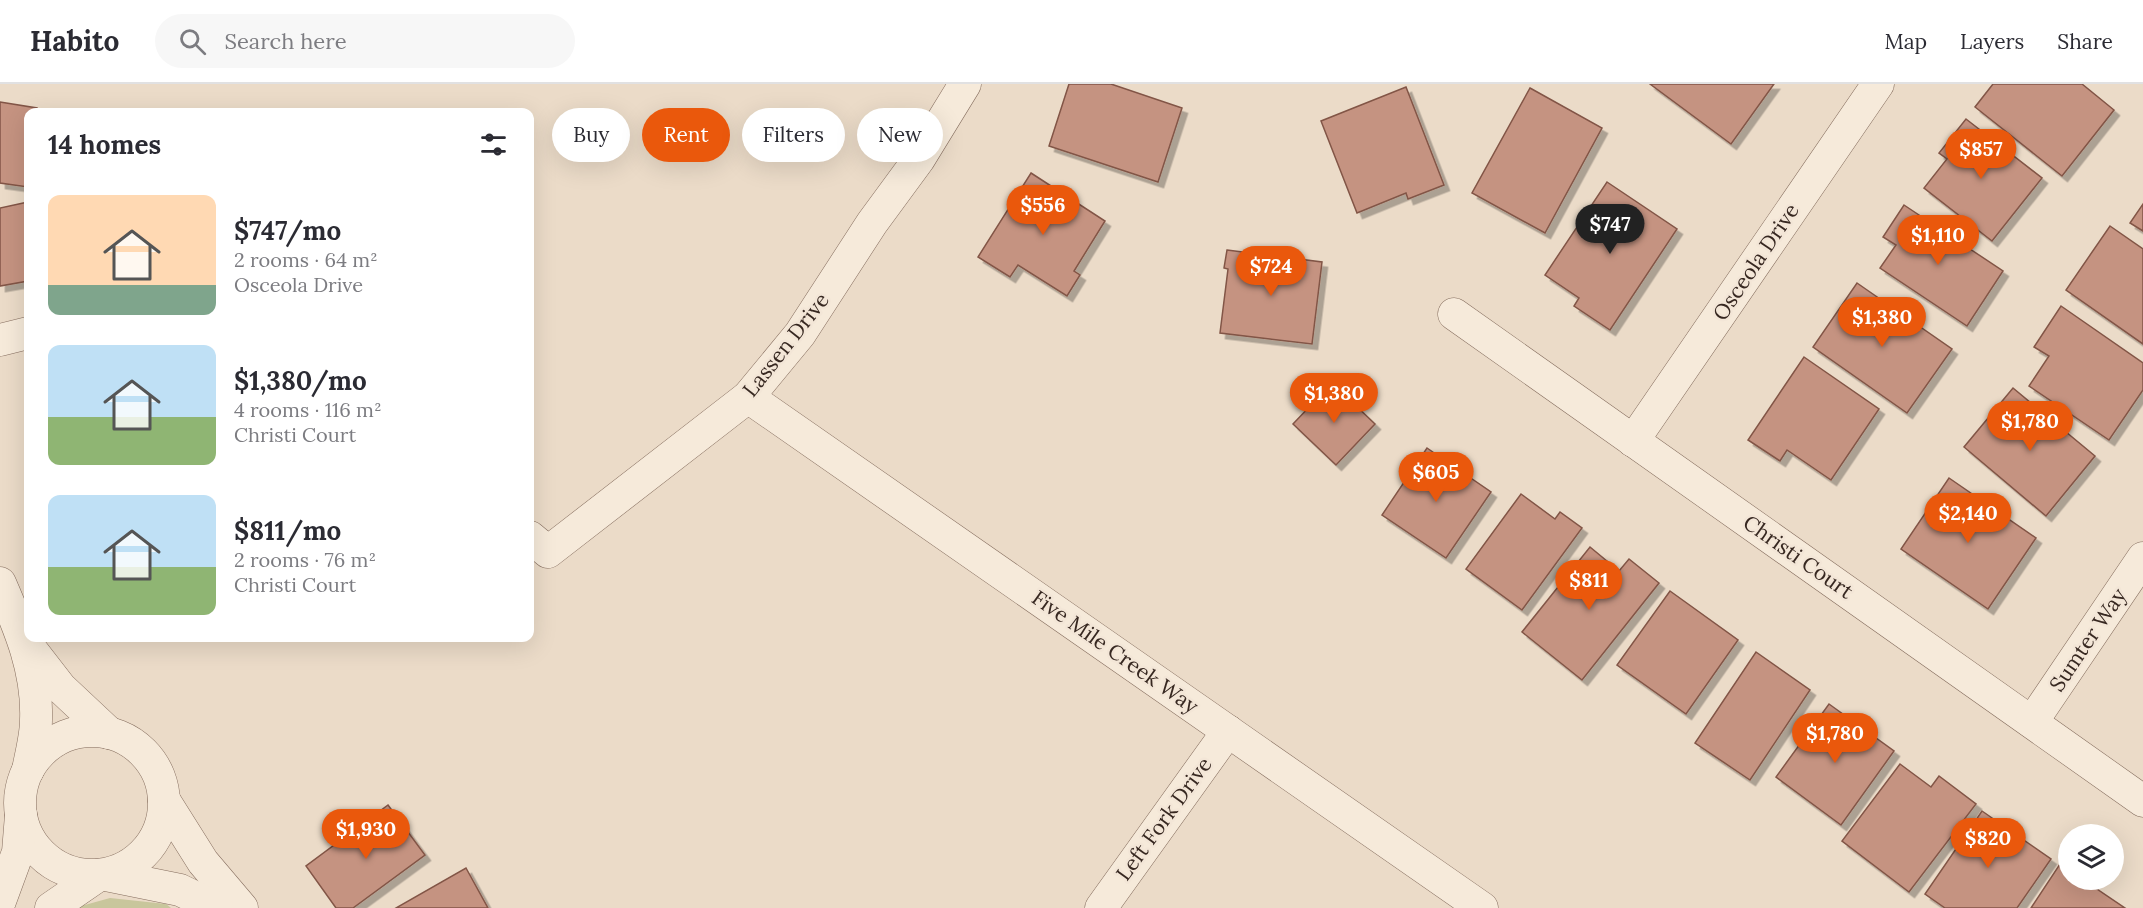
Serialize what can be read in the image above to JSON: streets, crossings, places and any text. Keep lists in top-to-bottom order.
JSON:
{
  "streets": {
    "street": [
      "Osceola Drive",
      "Lassen Drive",
      "Christi Court",
      "Sumter Way",
      "Five Mile Creek Way",
      "Left Fork Drive"
    ]
  },
  "crossings": [
    ["Osceola Drive", "Christi Court"],
    ["Lassen Drive", "Five Mile Creek Way"],
    ["Christi Court", "Sumter Way"],
    ["Five Mile Creek Way", "Left Fork Drive"]
  ],
  "page": {
    "header": "Habito",
    "search": "Search here",
    "nav": ["Map", "Layers", "Share"],
    "chip": [
      "Buy",
      "Rent",
      "Filters",
      "New"
    ],
    "heading": "14 homes",
    "price": [
      "$857",
      "$556",
      "$747",
      "$1,110",
      "$724",
      "$1,380",
      "$1,380",
      "$1,780",
      "$605",
      "$2,140",
      "$811",
      "$1,780",
      "$1,930",
      "$820"
    ],
    "list": [
      {
        "name": "$747/mo",
        "note": "2 rooms · 64 m² · Osceola Drive"
      },
      {
        "name": "$1,380/mo",
        "note": "4 rooms · 116 m² · Christi Court"
      },
      {
        "name": "$811/mo",
        "note": "2 rooms · 76 m² · Christi Court"
      }
    ]
  }
}
